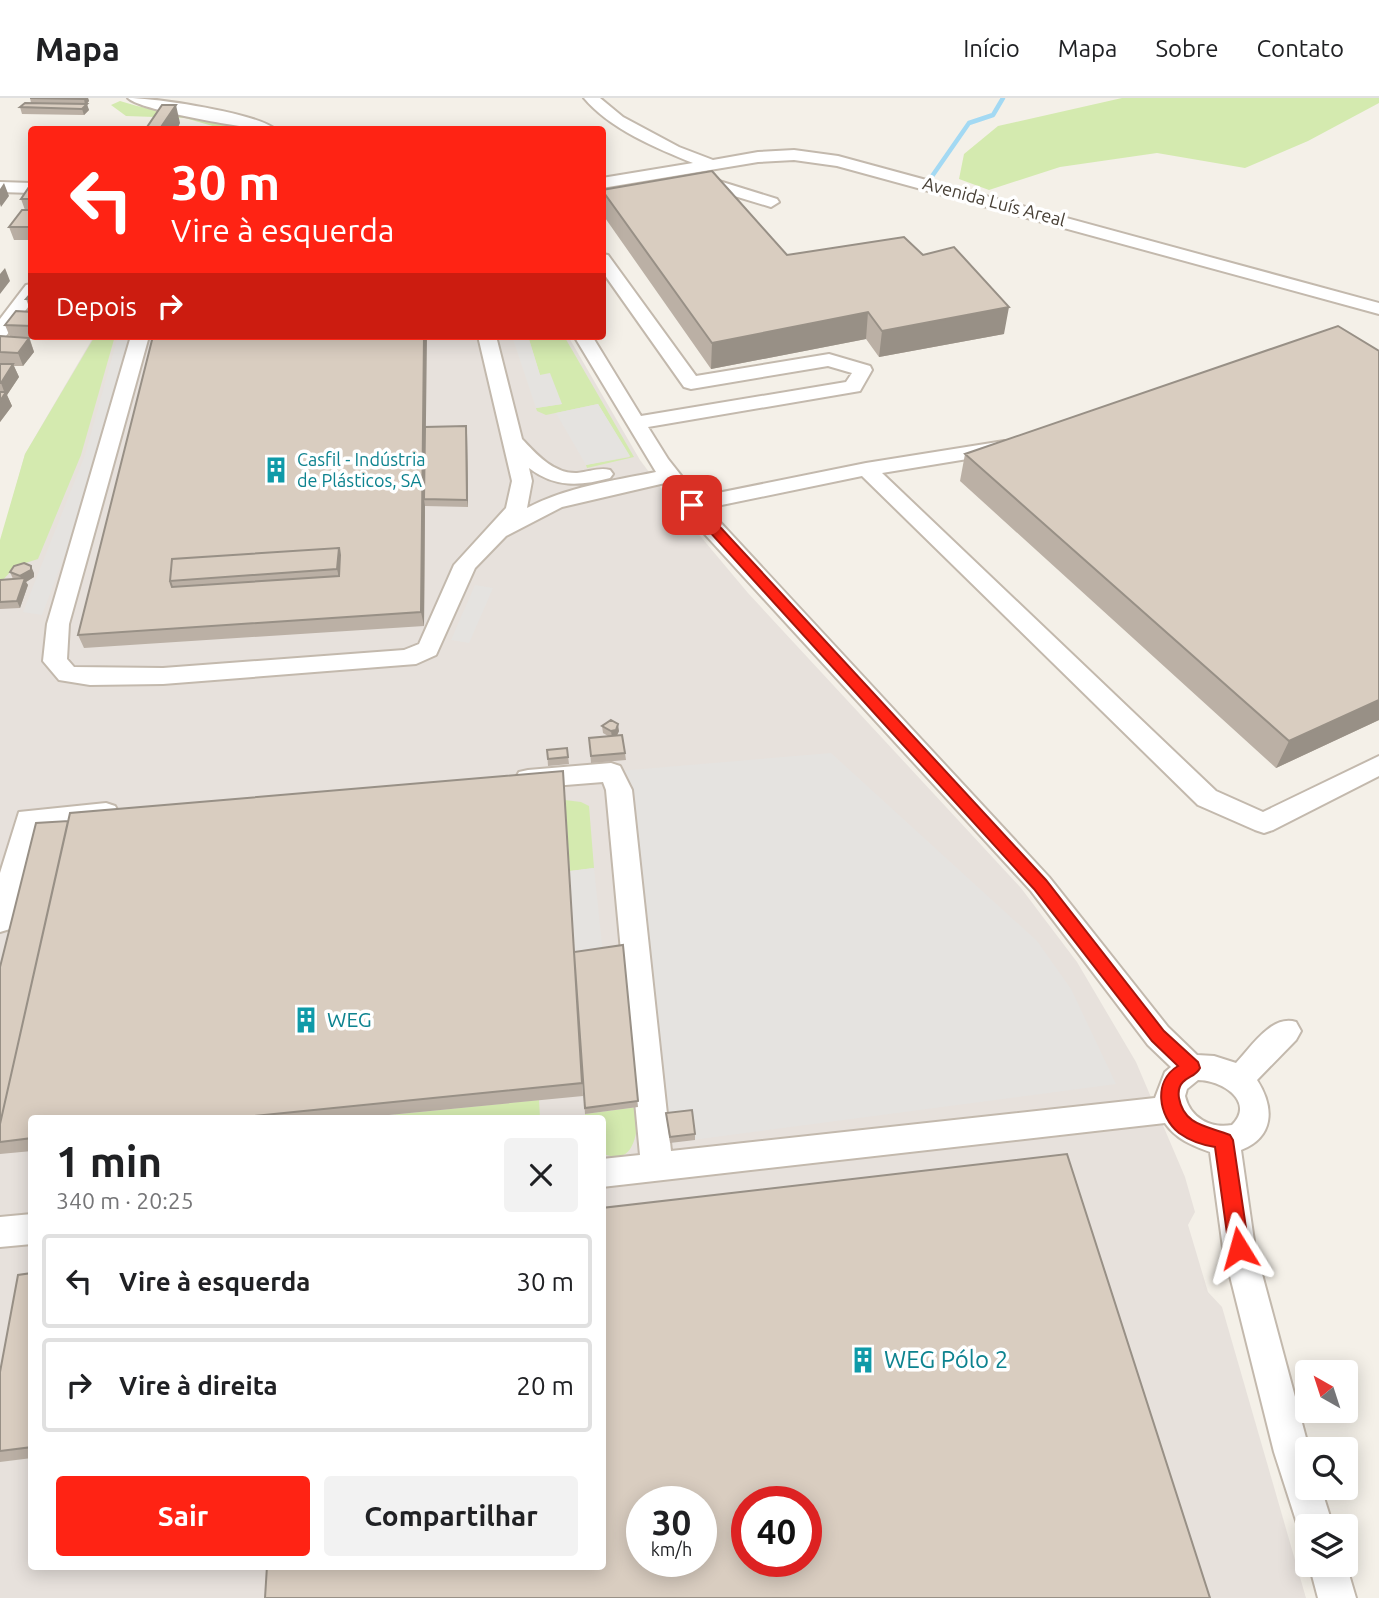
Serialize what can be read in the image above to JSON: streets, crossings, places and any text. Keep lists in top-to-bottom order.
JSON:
{
  "streets": {
    "street": ["Avenida Luís Areal"]
  },
  "places": {
    "building": ["Casfil - Indústria de Plásticos, SA", "WEG", "WEG Pólo 2"]
  },
  "north": "top left",
  "page": {
    "header": "Mapa",
    "nav": [
      "Início",
      "Mapa",
      "Sobre",
      "Contato"
    ],
    "turn": ["30 m", "Vire à esquerda"],
    "then": "Depois",
    "heading": ["1 min", "340 m · 20:25"],
    "list": [
      {
        "name": "Vire à esquerda",
        "value": "30 m"
      },
      {
        "name": "Vire à direita",
        "value": "20 m"
      }
    ],
    "buttons": ["Sair", "Compartilhar"],
    "speed": "30 km/h",
    "limit": "40"
  }
}
